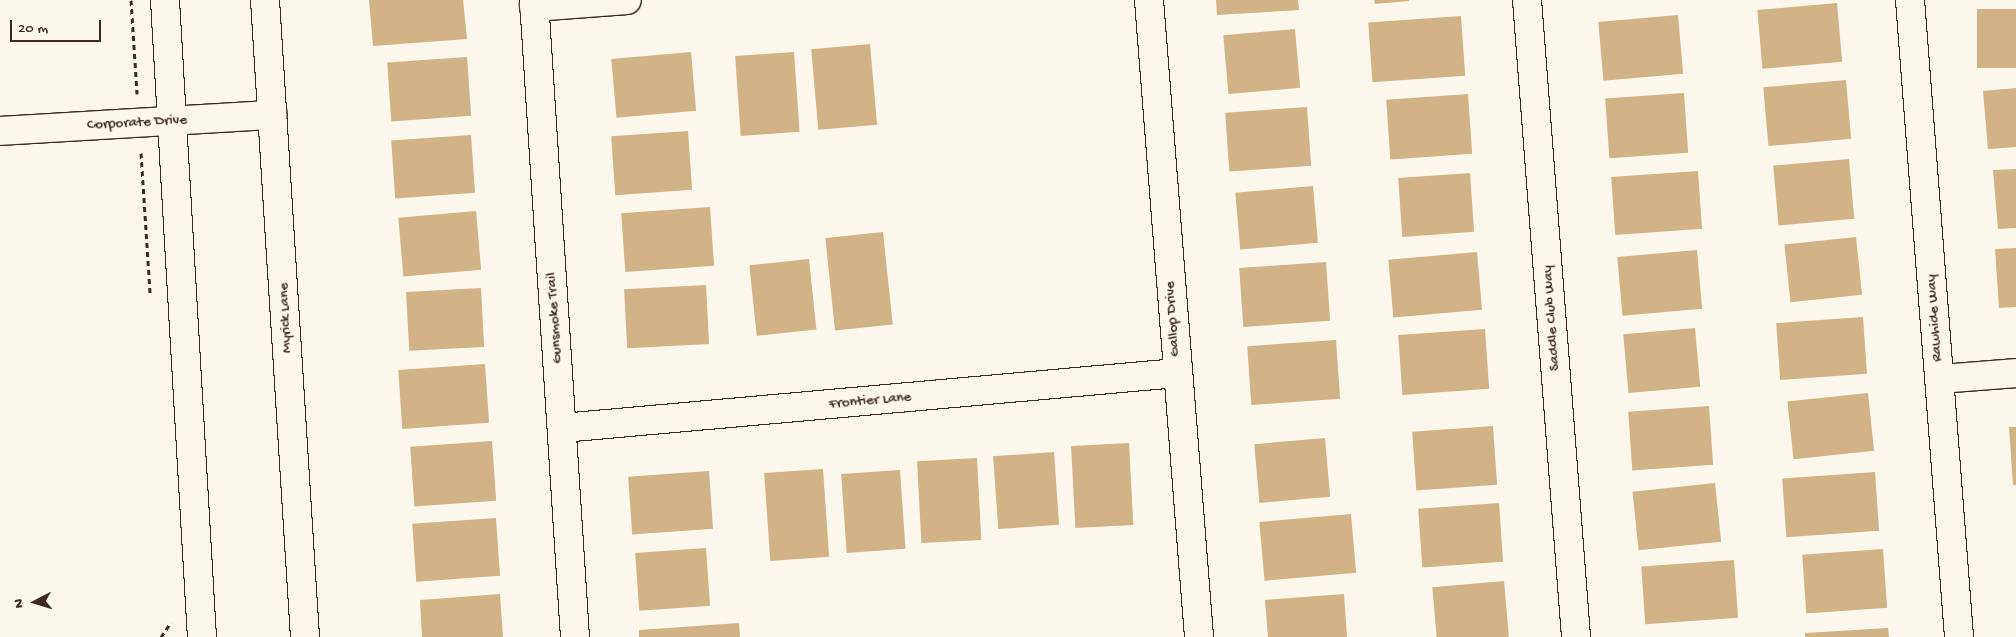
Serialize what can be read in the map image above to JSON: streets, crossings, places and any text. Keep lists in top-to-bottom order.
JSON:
{
  "streets": {
    "street": [
      "Corporate Drive",
      "Myrick Lane",
      "Gunsmoke Trail",
      "Saddle Club Way",
      "Rawhide Way",
      "Gallop Drive",
      "Frontier Lane"
    ]
  },
  "crossings": [
    ["Corporate Drive", "Myrick Lane"],
    ["Gunsmoke Trail", "Frontier Lane"],
    ["Gallop Drive", "Frontier Lane"]
  ],
  "scale_bar": "20 m",
  "north": "left"
}
